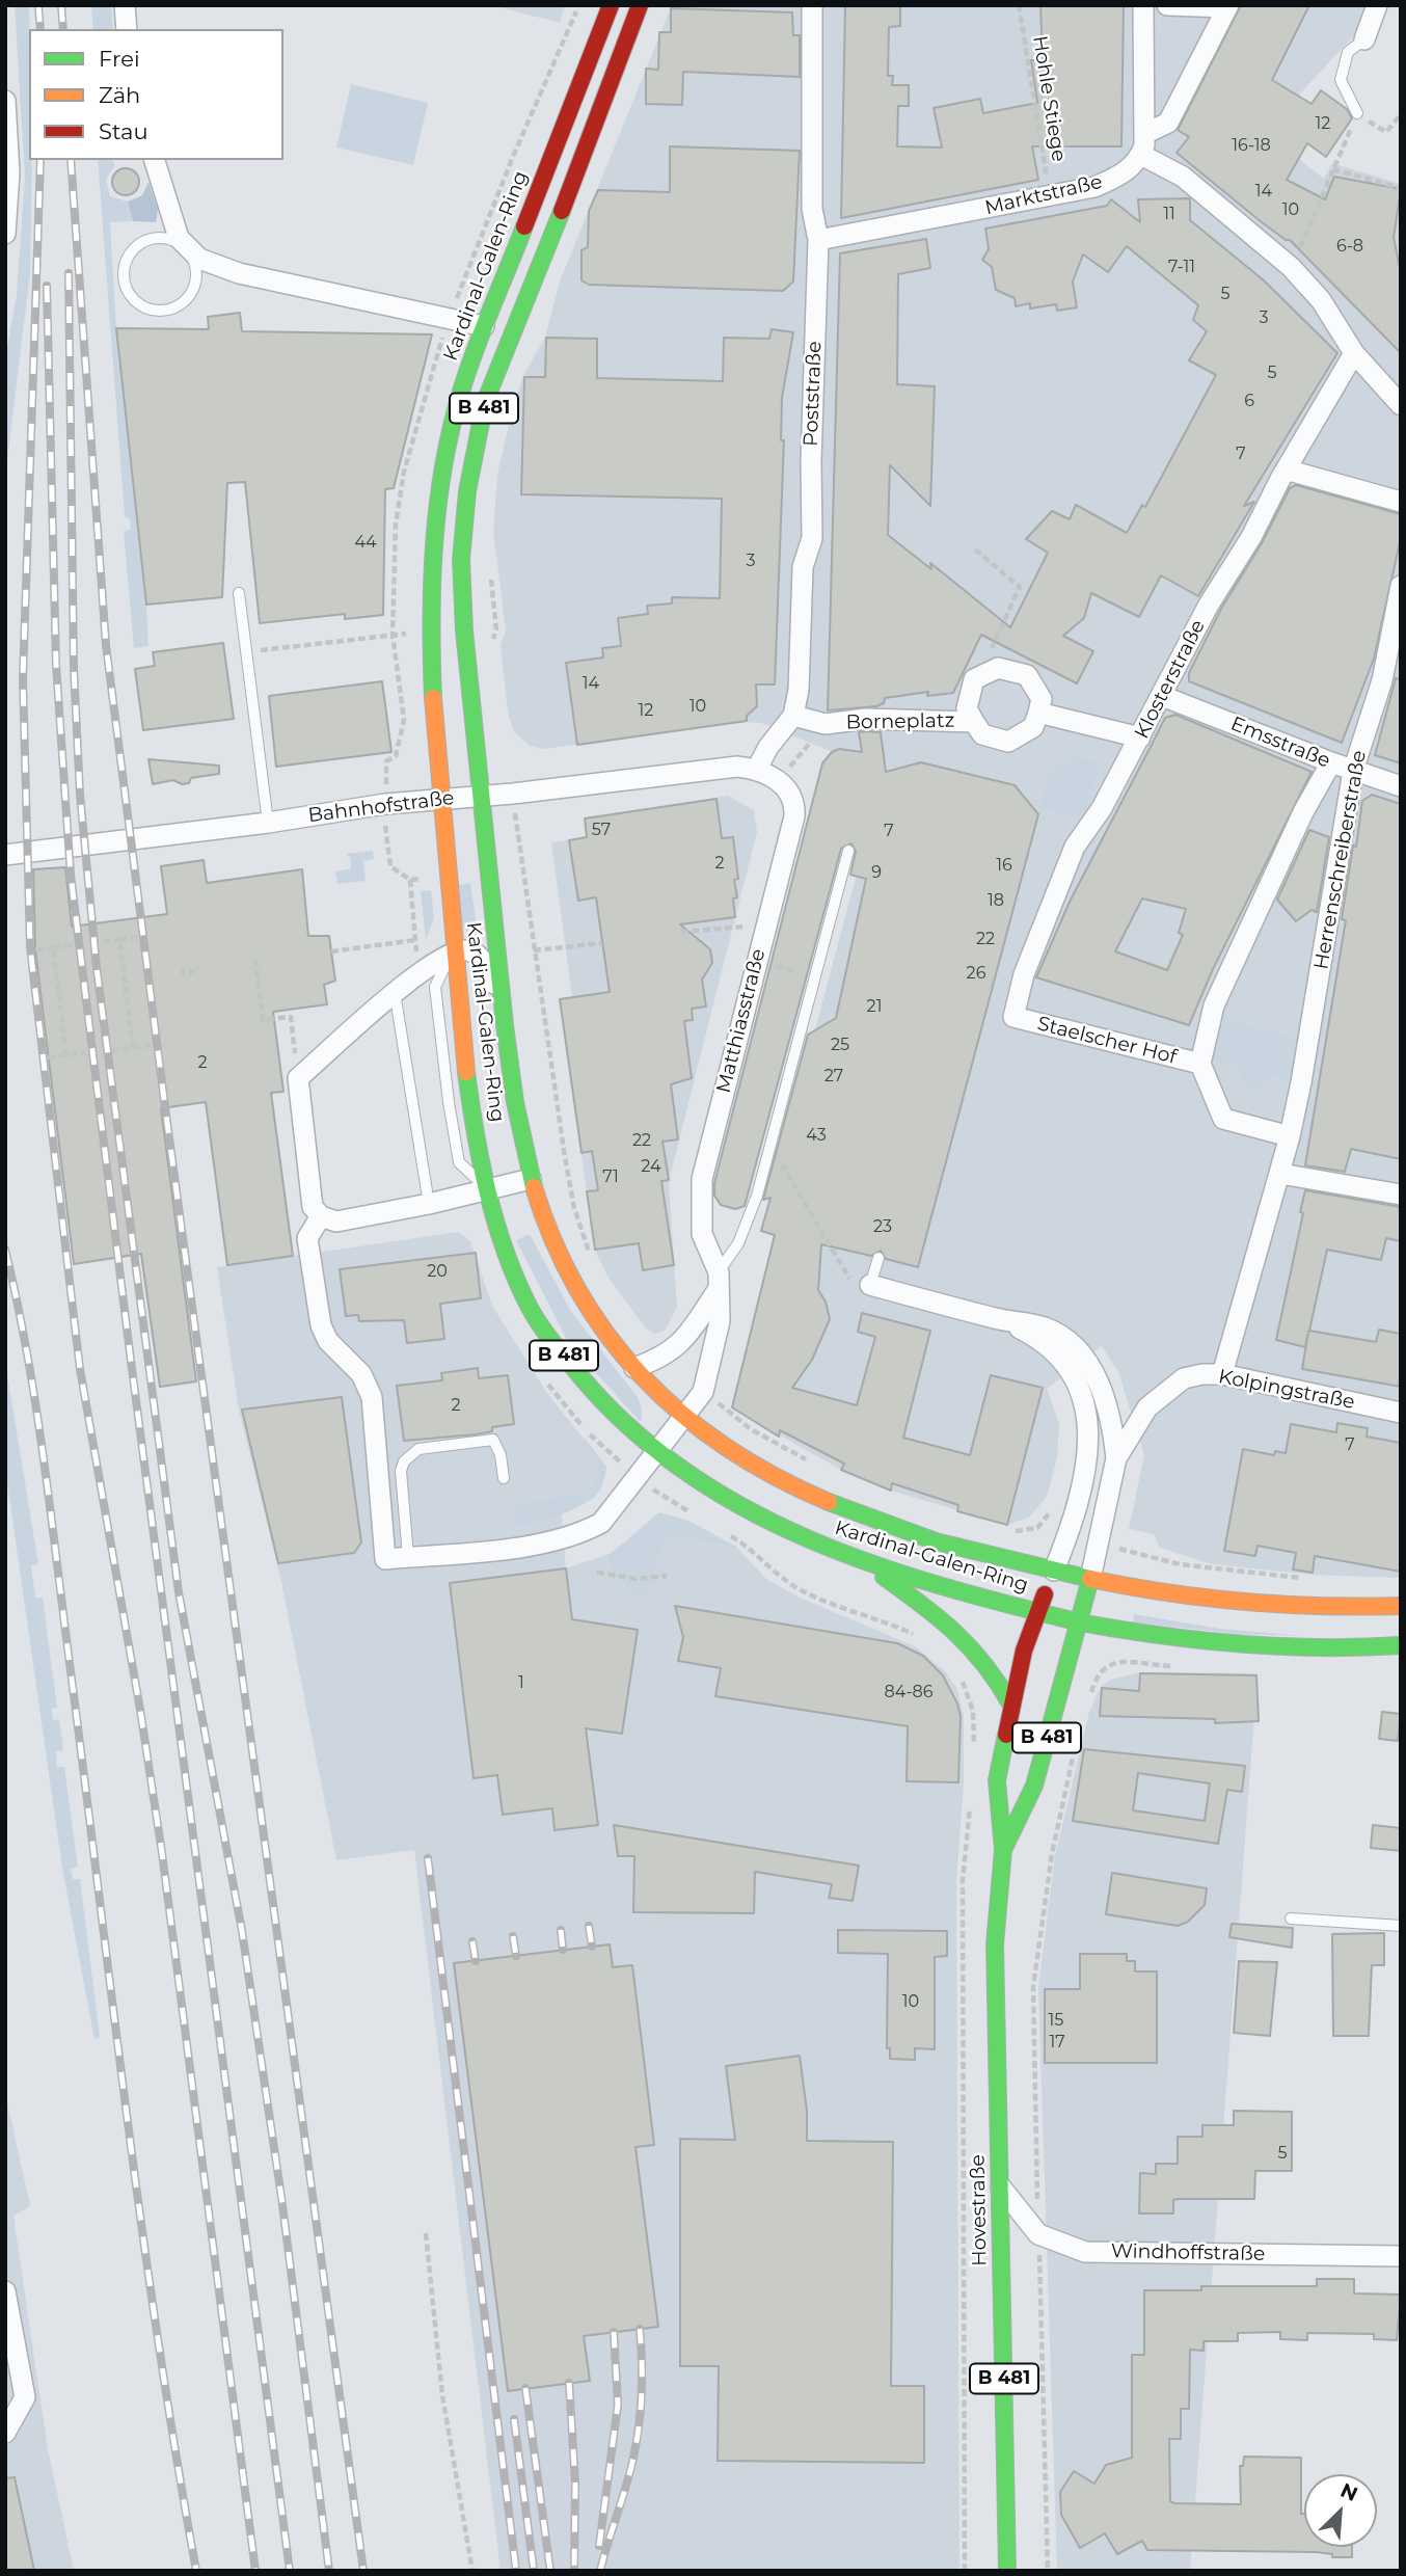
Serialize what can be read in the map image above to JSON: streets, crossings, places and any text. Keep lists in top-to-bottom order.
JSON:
{
  "streets": {
    "main road": ["Kardinal-Galen-Ring", "B 481", "Hovestraße"],
    "street": [
      "Marktstraße",
      "Poststraße",
      "Klosterstraße",
      "Borneplatz",
      "Emsstraße",
      "Bahnhofstraße",
      "Herrenschreiberstraße",
      "Matthiasstraße",
      "Staelscher Hof",
      "Kolpingstraße",
      "Windhoffstraße"
    ],
    "path": ["Hohle Stiege"]
  },
  "crossings": [
    ["Hohle Stiege", "Marktstraße"],
    ["Marktstraße", "Poststraße"],
    ["Kardinal-Galen-Ring", "B 481"],
    ["Kardinal-Galen-Ring", "Bahnhofstraße"],
    ["Kardinal-Galen-Ring", "Matthiasstraße"],
    ["Kardinal-Galen-Ring", "Kolpingstraße"],
    ["Kardinal-Galen-Ring", "Hovestraße"],
    ["Poststraße", "Borneplatz"],
    ["Poststraße", "Bahnhofstraße"],
    ["Poststraße", "Matthiasstraße"],
    ["B 481", "Kolpingstraße"],
    ["B 481", "Hovestraße"],
    ["Klosterstraße", "Emsstraße"],
    ["Klosterstraße", "Staelscher Hof"],
    ["Borneplatz", "Matthiasstraße"],
    ["Emsstraße", "Herrenschreiberstraße"],
    ["Bahnhofstraße", "Matthiasstraße"],
    ["Herrenschreiberstraße", "Staelscher Hof"],
    ["Herrenschreiberstraße", "Kolpingstraße"]
  ],
  "house_numbers": [
    "12",
    "16-18",
    "14",
    "10",
    "11",
    "6-8",
    "7-11",
    "5",
    "3",
    "5",
    "6",
    "7",
    "44",
    "3",
    "14",
    "10",
    "12",
    "57",
    "7",
    "2",
    "16",
    "9",
    "18",
    "22",
    "26",
    "21",
    "25",
    "2",
    "27",
    "43",
    "22",
    "24",
    "71",
    "23",
    "20",
    "2",
    "7",
    "1",
    "84-86",
    "10",
    "15",
    "17",
    "5"
  ],
  "legend": ["Frei", "Zäh", "Stau"],
  "north": "top right"
}
